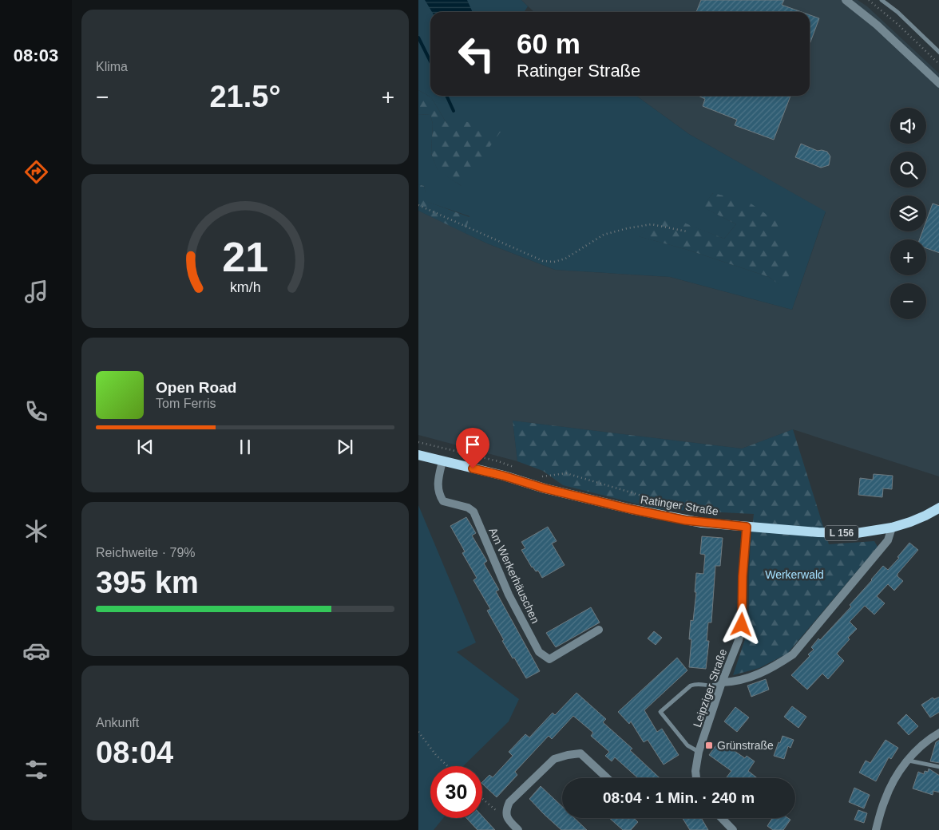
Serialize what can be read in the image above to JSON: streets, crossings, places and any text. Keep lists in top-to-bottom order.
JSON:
{
  "streets": {
    "main road": ["Ratinger Straße", "L 156"],
    "street": ["Am Werkerhäuschen", "Leipziger Straße"]
  },
  "crossings": [
    ["Ratinger Straße", "Am Werkerhäuschen"],
    ["Ratinger Straße", "Leipziger Straße"]
  ],
  "parks": ["Werkerwald"],
  "places": {
    "transit": ["Grünstraße"]
  },
  "page": {
    "tabs": "08:03",
    "tile": [
      "Klima",
      ["Reichweite · 79%", "395 km"],
      ["Ankunft", "08:04"]
    ],
    "turn": ["60 m", "Ratinger Straße"],
    "heat": ["−", "21.5°", "+"],
    "map_buttons": ["+", "−"],
    "song": ["Open Road", "Tom Ferris"],
    "limit": "30",
    "trip": "08:04 · 1 Min. · 240 m",
    "gauge": ["21", "km/h"]
  }
}
